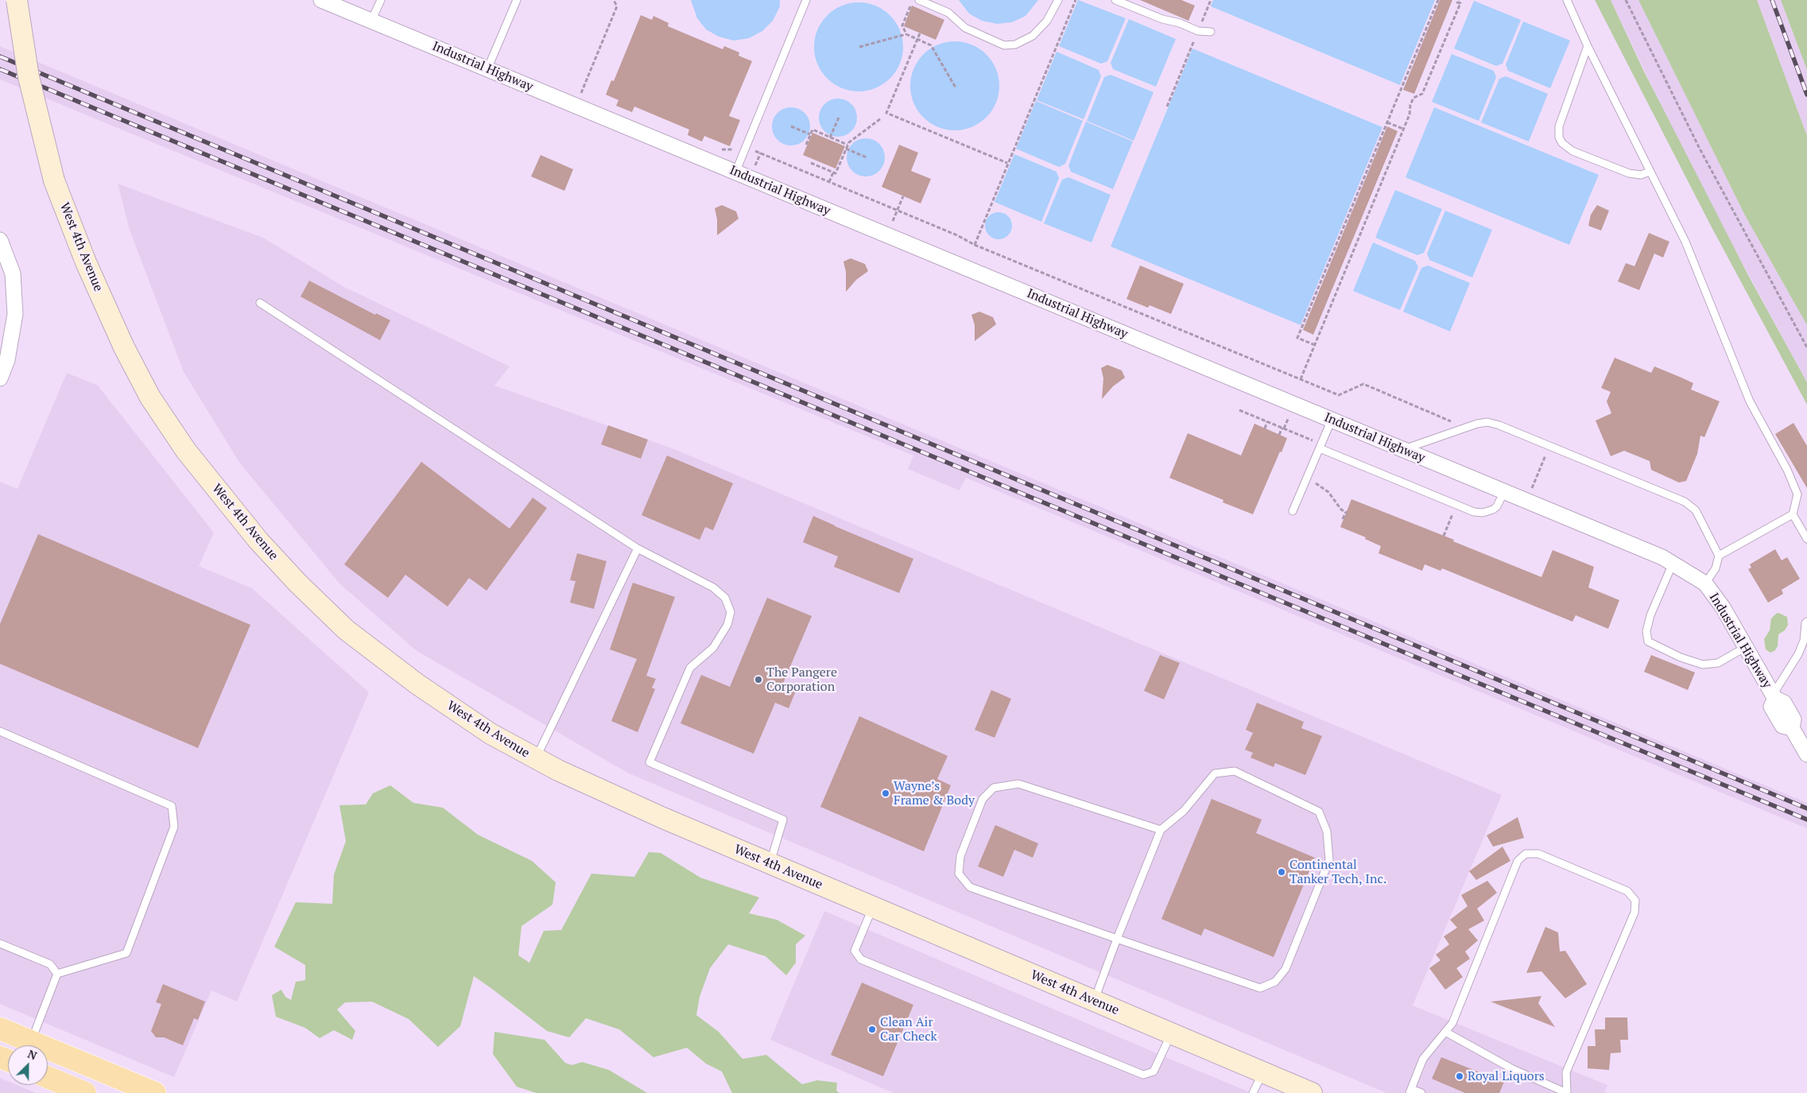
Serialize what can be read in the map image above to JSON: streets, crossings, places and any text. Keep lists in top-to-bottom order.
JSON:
{
  "streets": {
    "main road": ["West 4th Avenue"],
    "street": ["Industrial Highway"]
  },
  "places": [
    "The Pangere Corporation",
    "Wayne’s Frame & Body",
    "Continental Tanker Tech, Inc.",
    "Clean Air Car Check",
    "Royal Liquors"
  ],
  "north": "top right"
}
